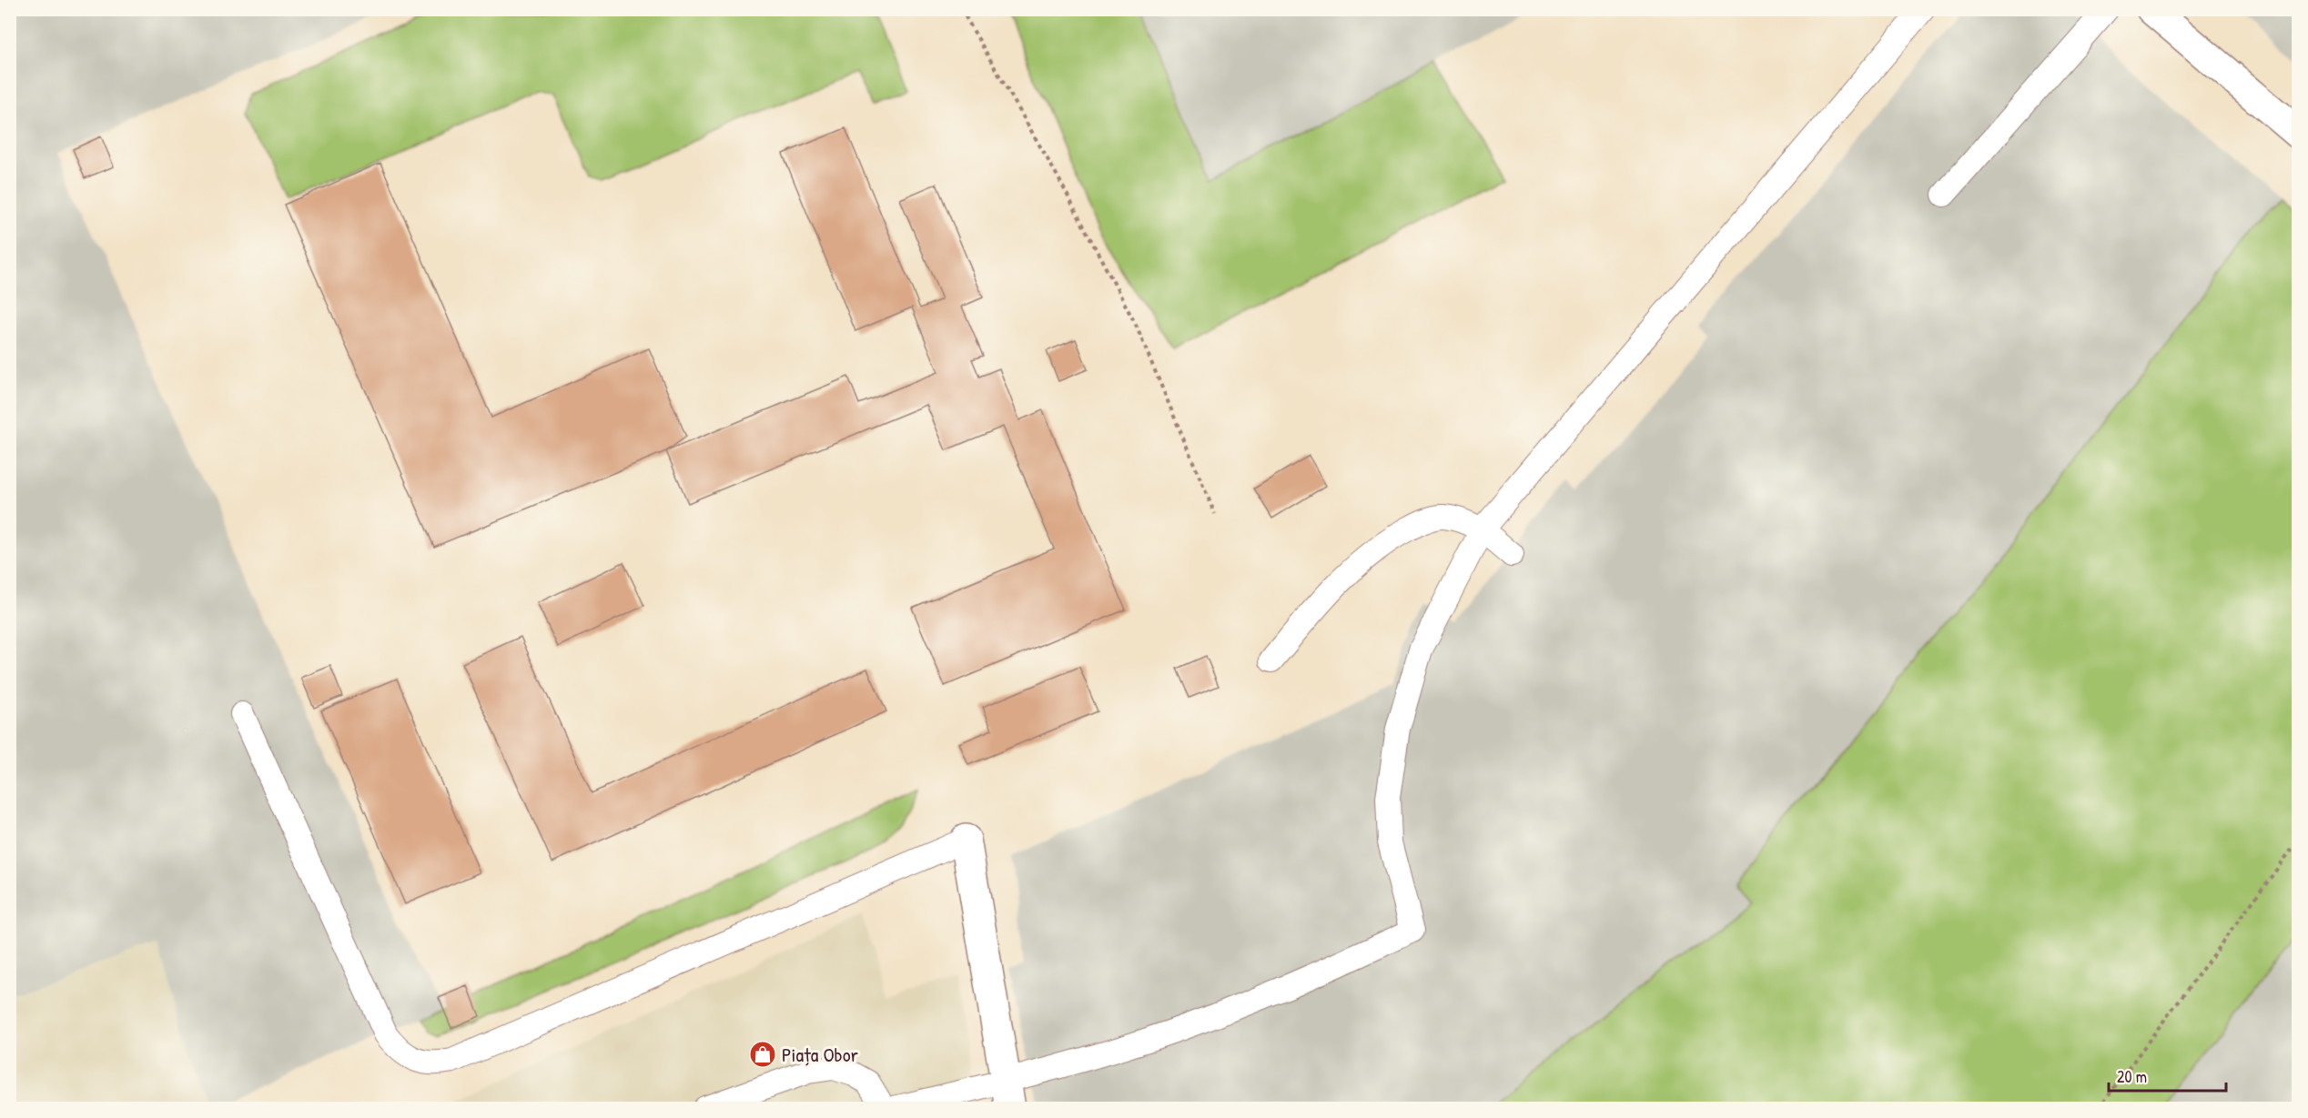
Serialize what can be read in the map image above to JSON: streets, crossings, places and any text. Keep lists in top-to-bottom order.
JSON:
{
  "places": {
    "shop": ["Piața Obor"]
  },
  "scale_bar": "20 m"
}
